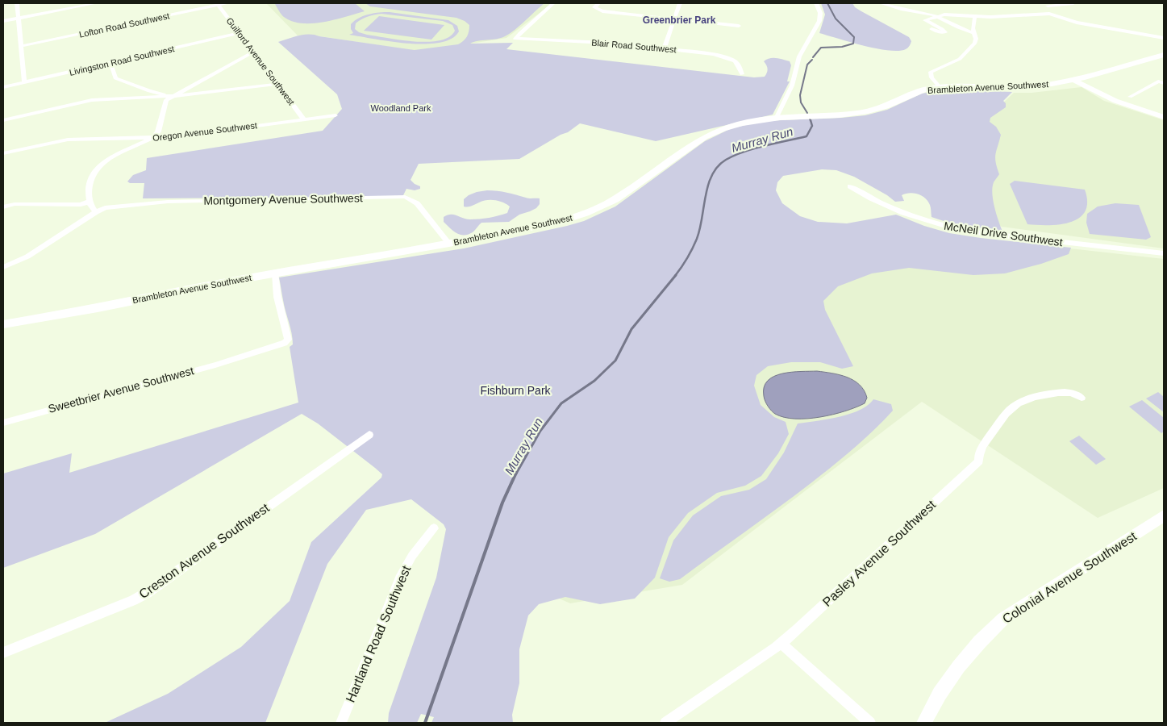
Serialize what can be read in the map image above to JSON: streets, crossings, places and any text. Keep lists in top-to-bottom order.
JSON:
{
  "streets": {
    "main road": ["Brambleton Avenue Southwest", "Colonial Avenue Southwest"],
    "street": [
      "Lofton Road Southwest",
      "Blair Road Southwest",
      "Livingston Road Southwest",
      "Guilford Avenue Southwest",
      "Oregon Avenue Southwest",
      "Montgomery Avenue Southwest",
      "McNeil Drive Southwest",
      "Sweetbrier Avenue Southwest",
      "Creston Avenue Southwest",
      "Pasley Avenue Southwest",
      "Hartland Road Southwest"
    ]
  },
  "crossings": [
    ["Lofton Road Southwest", "Guilford Avenue Southwest"],
    ["Livingston Road Southwest", "Guilford Avenue Southwest"],
    ["Guilford Avenue Southwest", "Oregon Avenue Southwest"],
    ["Brambleton Avenue Southwest", "Montgomery Avenue Southwest"],
    ["Brambleton Avenue Southwest", "Sweetbrier Avenue Southwest"]
  ],
  "districts": ["Greenbrier Park"],
  "water": ["Murray Run"],
  "parks": ["Woodland Park", "Fishburn Park"]
}
